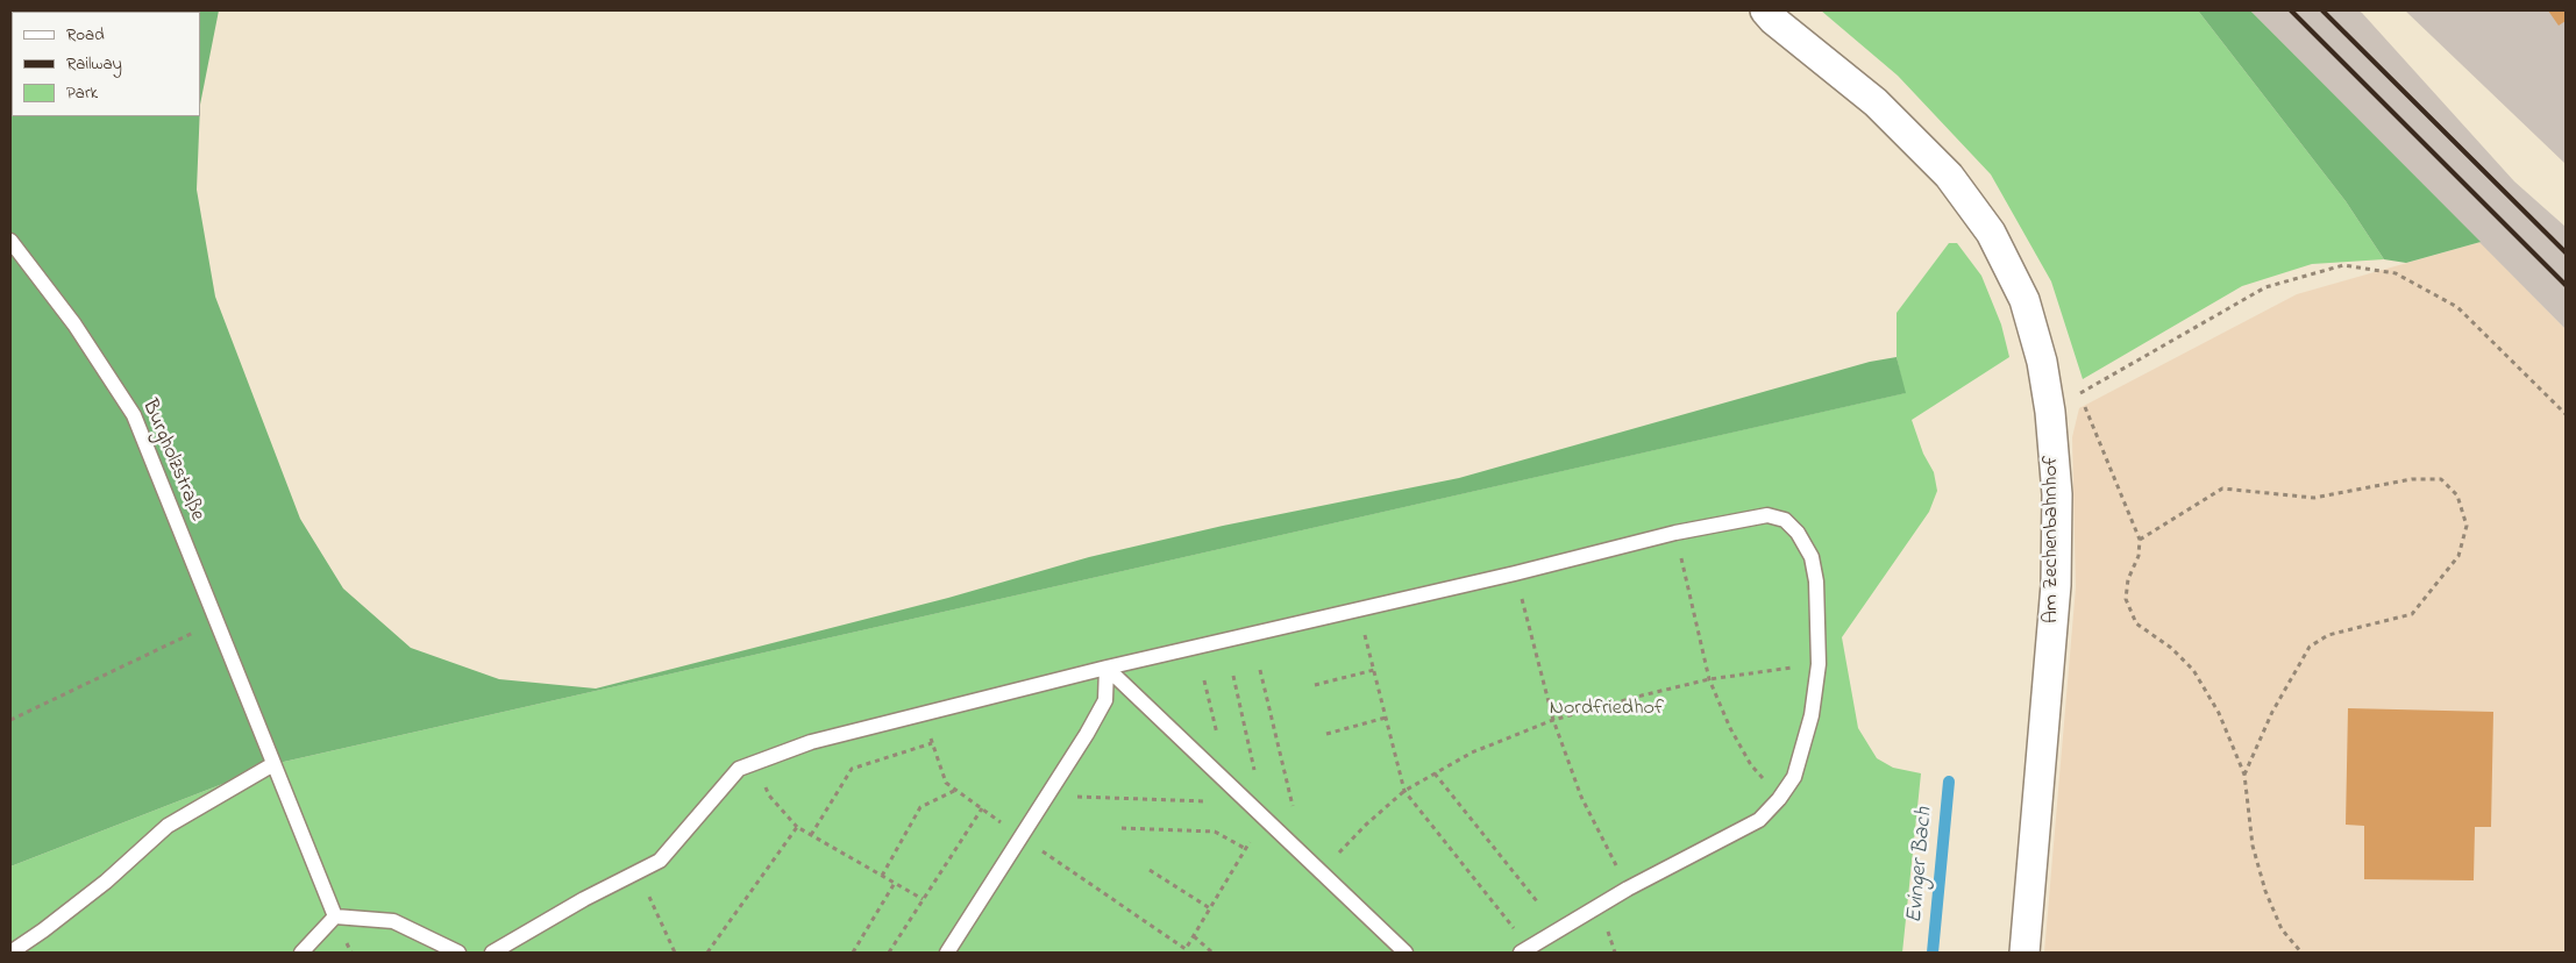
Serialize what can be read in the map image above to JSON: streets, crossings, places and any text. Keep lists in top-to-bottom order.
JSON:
{
  "streets": {
    "street": ["Am Zechenbahnhof"],
    "lane": ["Burgholzstraße"]
  },
  "water": ["Evinger Bach"],
  "parks": ["Nordfriedhof"],
  "legend": ["Road", "Railway", "Park"]
}
